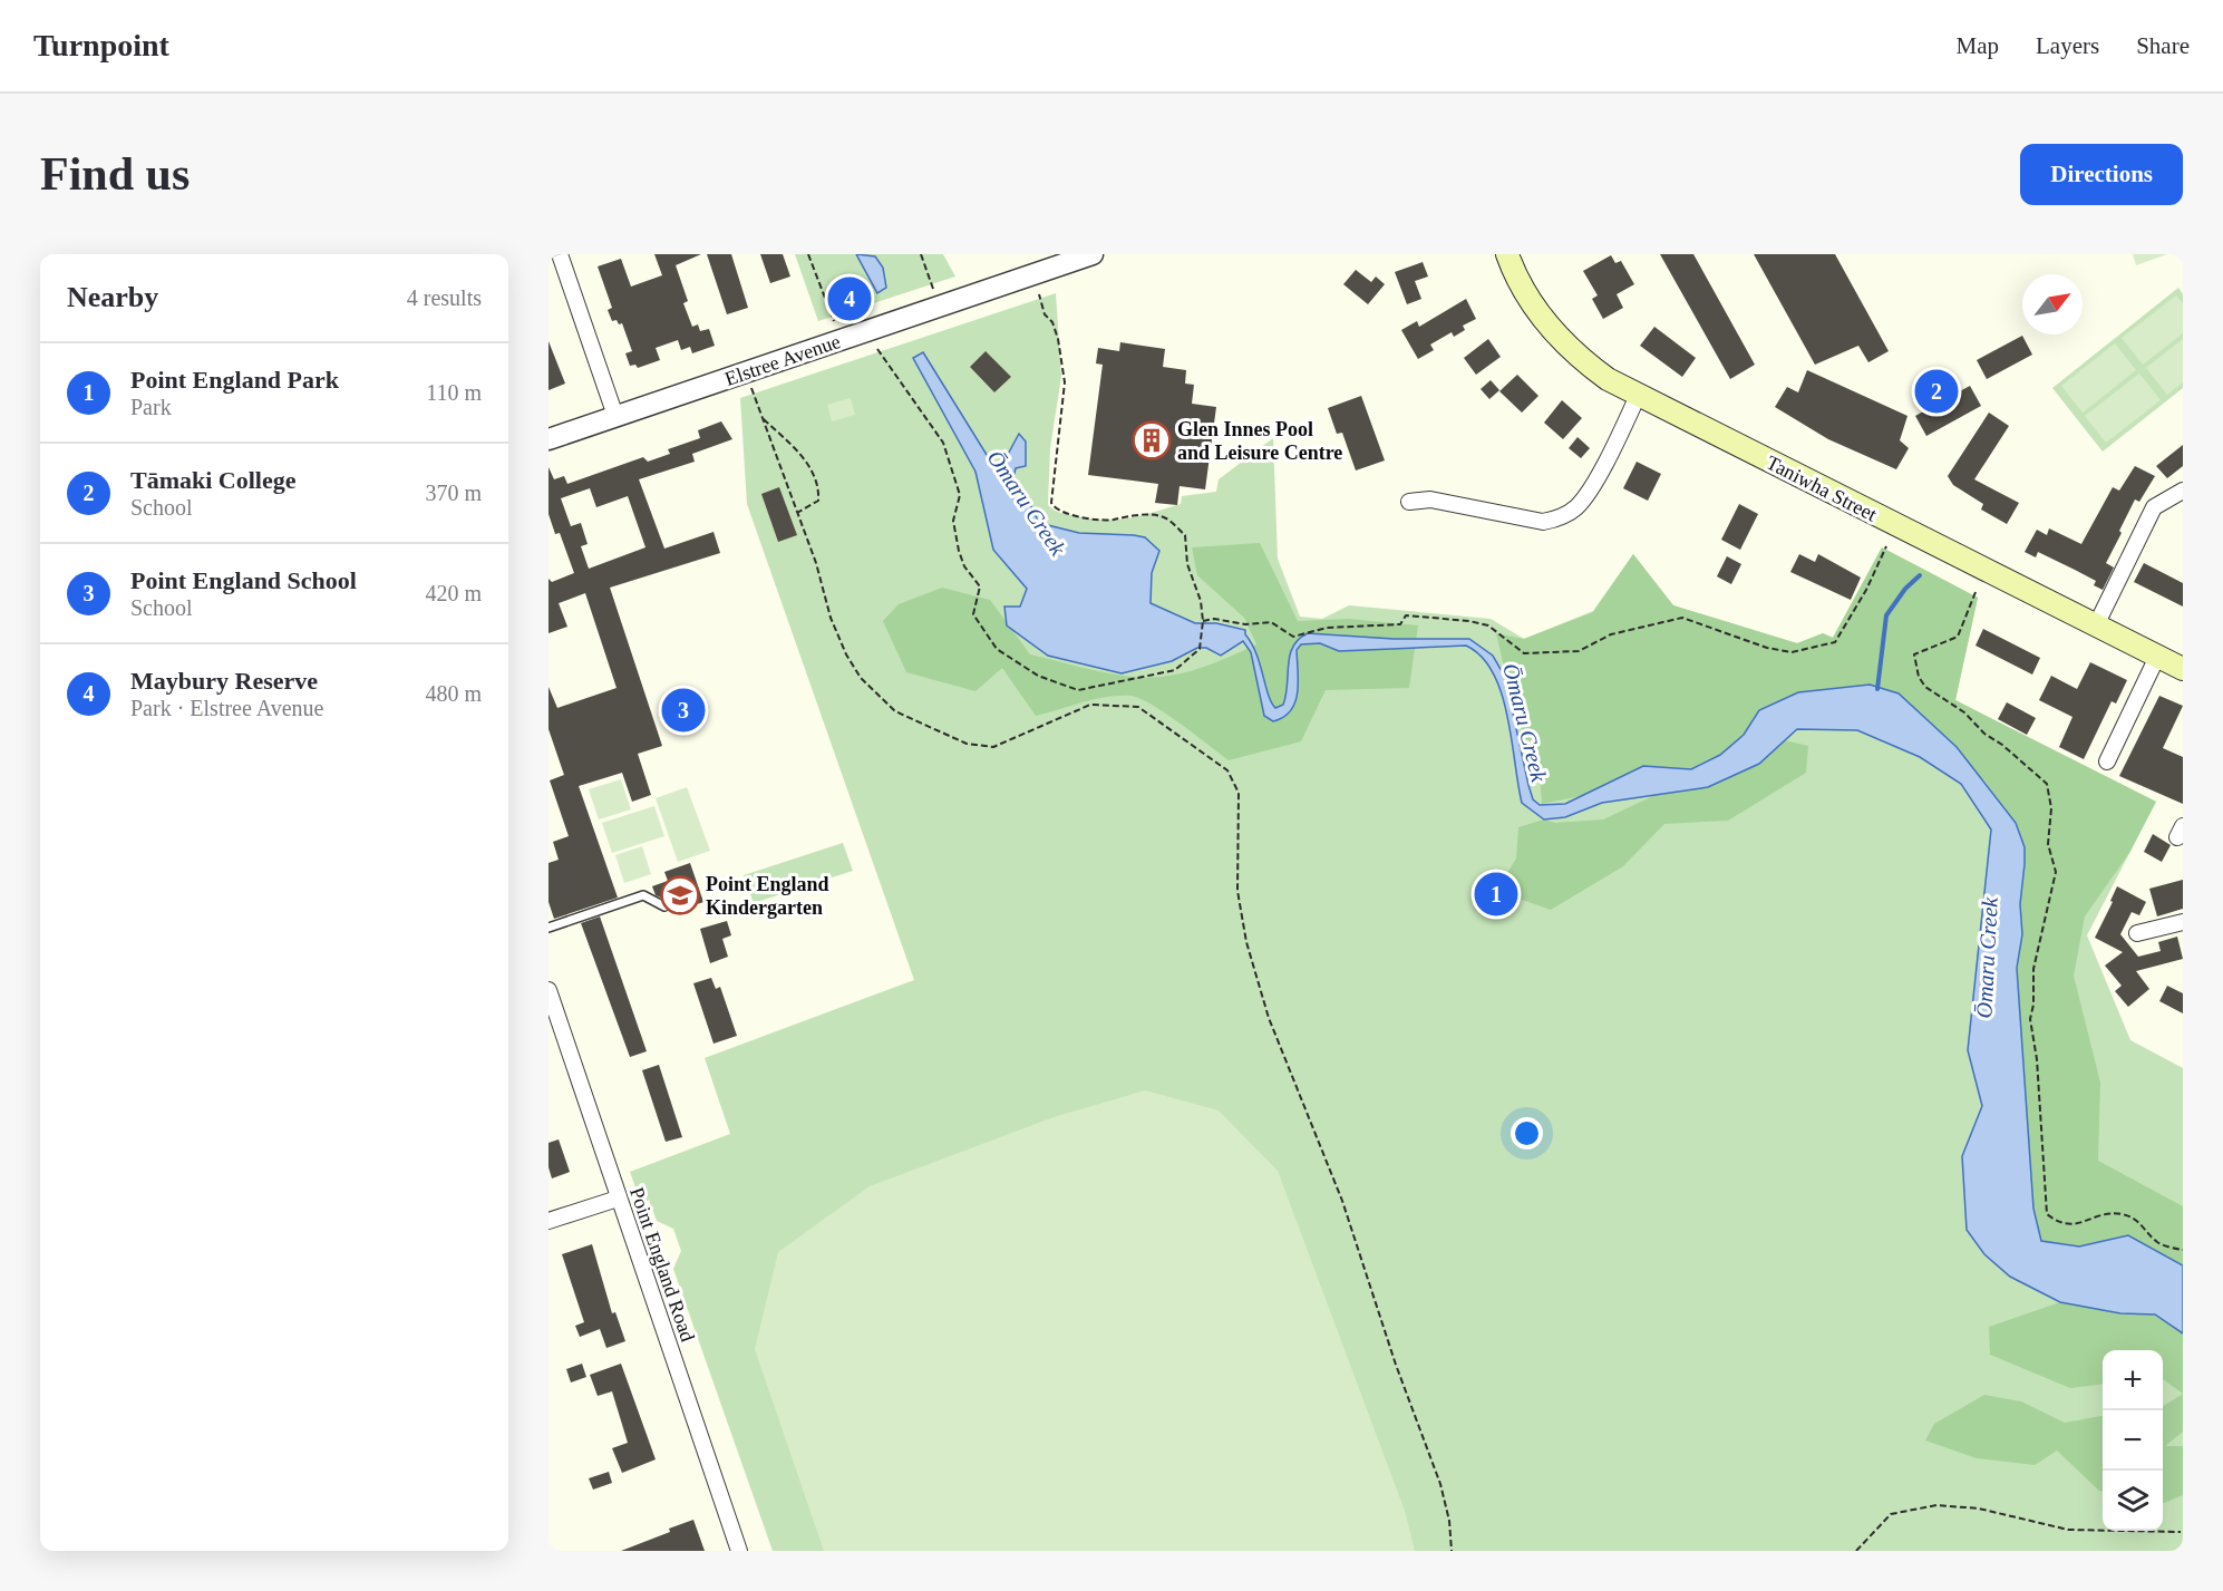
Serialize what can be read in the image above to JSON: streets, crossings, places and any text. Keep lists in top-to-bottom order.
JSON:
{
  "streets": {
    "main road": ["Taniwha Street"],
    "street": ["Elstree Avenue", "Point England Road"]
  },
  "water": ["Ōmaru Creek"],
  "places": {
    "building": ["Glen Innes Pool and Leisure Centre"],
    "school or university": ["Point England Kindergarten"]
  },
  "north": "top right",
  "page": {
    "header": "Turnpoint",
    "nav": ["Map", "Layers", "Share"],
    "buttons": "Directions",
    "title": "Find us",
    "heading": ["Nearby", "4 results"],
    "pins": [
      "4",
      "2",
      "3",
      "1"
    ],
    "list": [
      {
        "mark": "1",
        "name": "Point England Park",
        "note": "Park",
        "value": "110 m"
      },
      {
        "mark": "2",
        "name": "Tāmaki College",
        "note": "School",
        "value": "370 m"
      },
      {
        "mark": "3",
        "name": "Point England School",
        "note": "School",
        "value": "420 m"
      },
      {
        "mark": "4",
        "name": "Maybury Reserve",
        "note": "Park · Elstree Avenue",
        "value": "480 m"
      }
    ],
    "map_buttons": ["+", "−"]
  }
}
